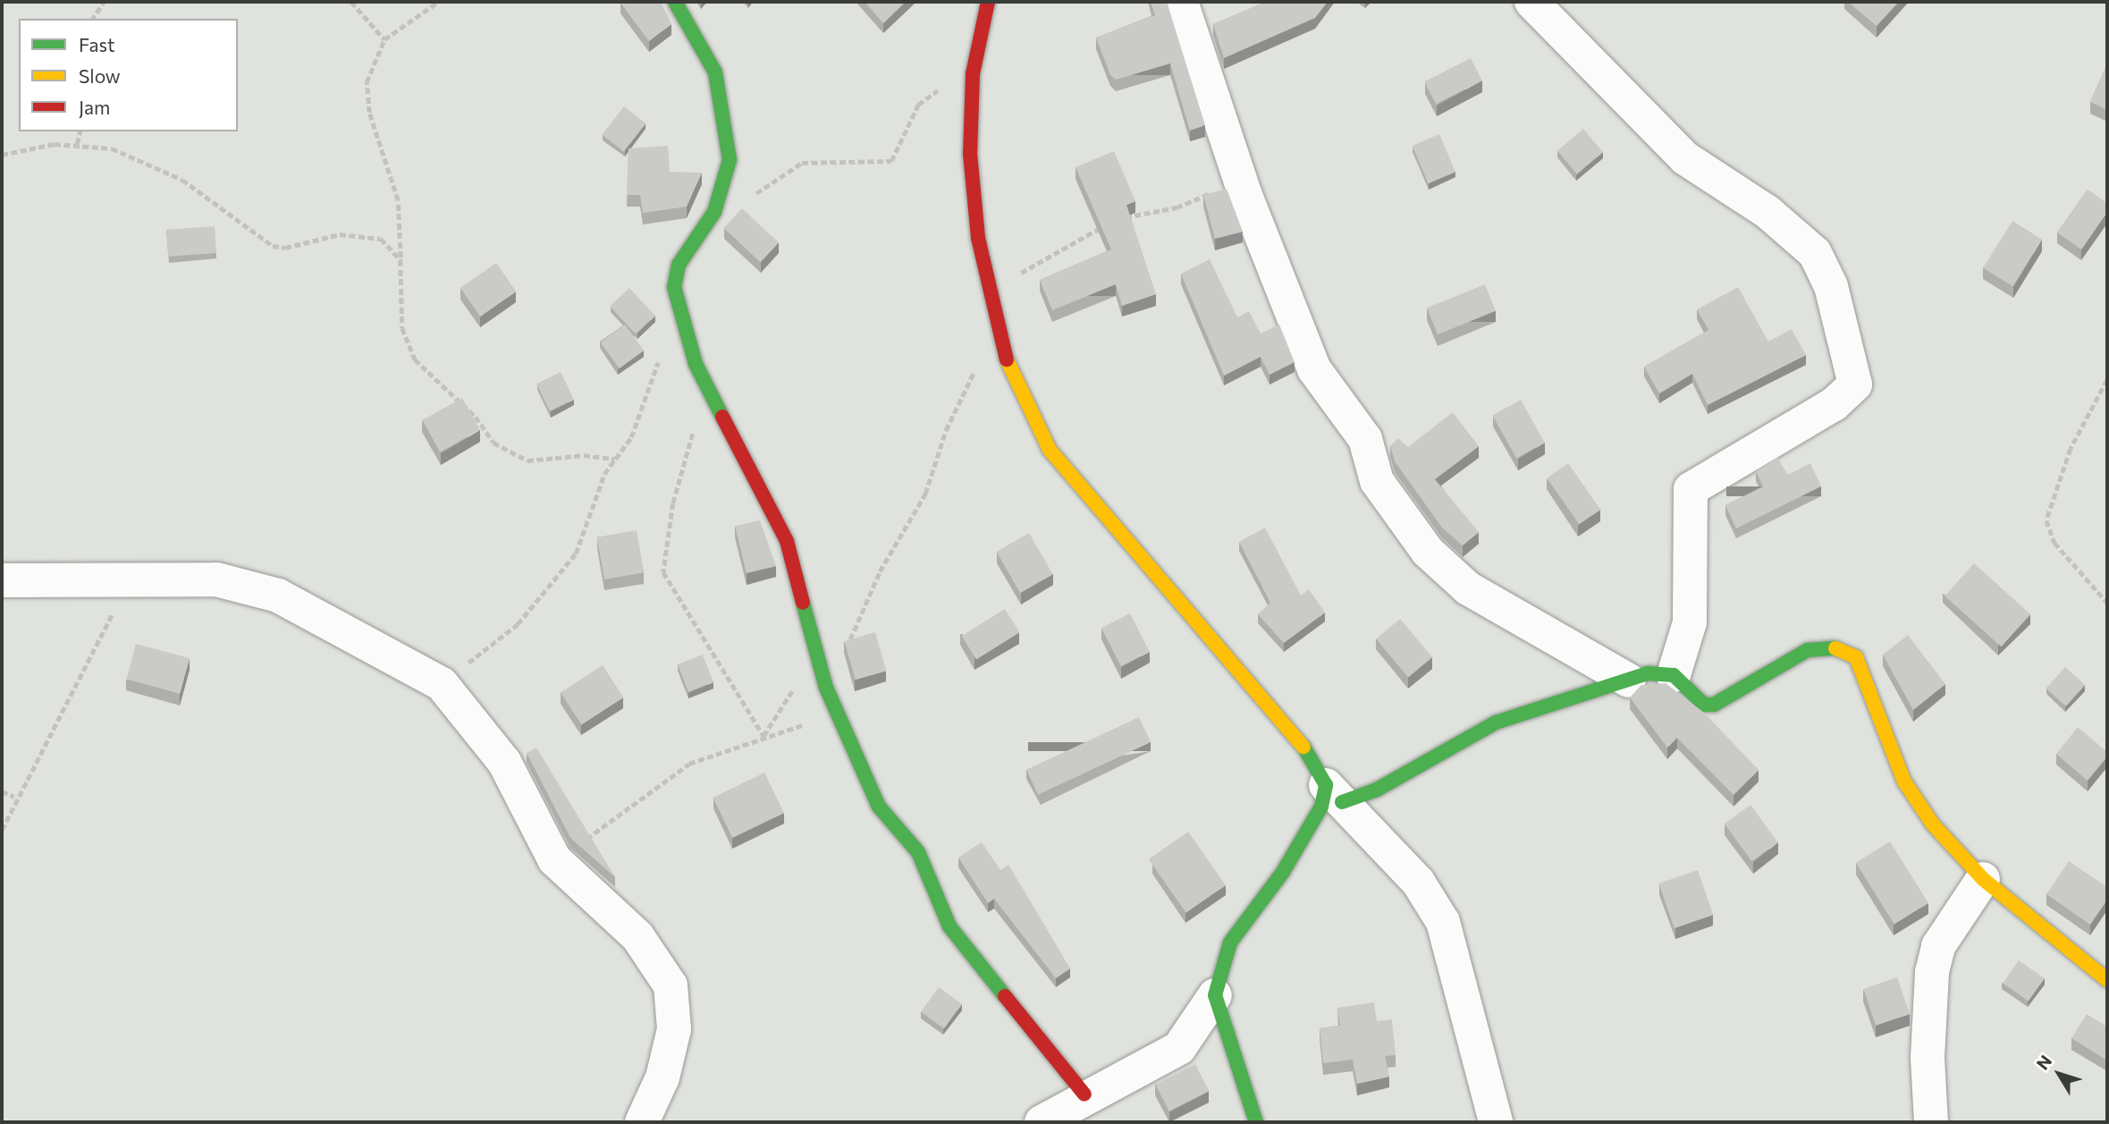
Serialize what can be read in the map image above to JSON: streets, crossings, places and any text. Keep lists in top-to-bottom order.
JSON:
{
  "legend": ["Fast", "Slow", "Jam"],
  "north": "top left"
}
